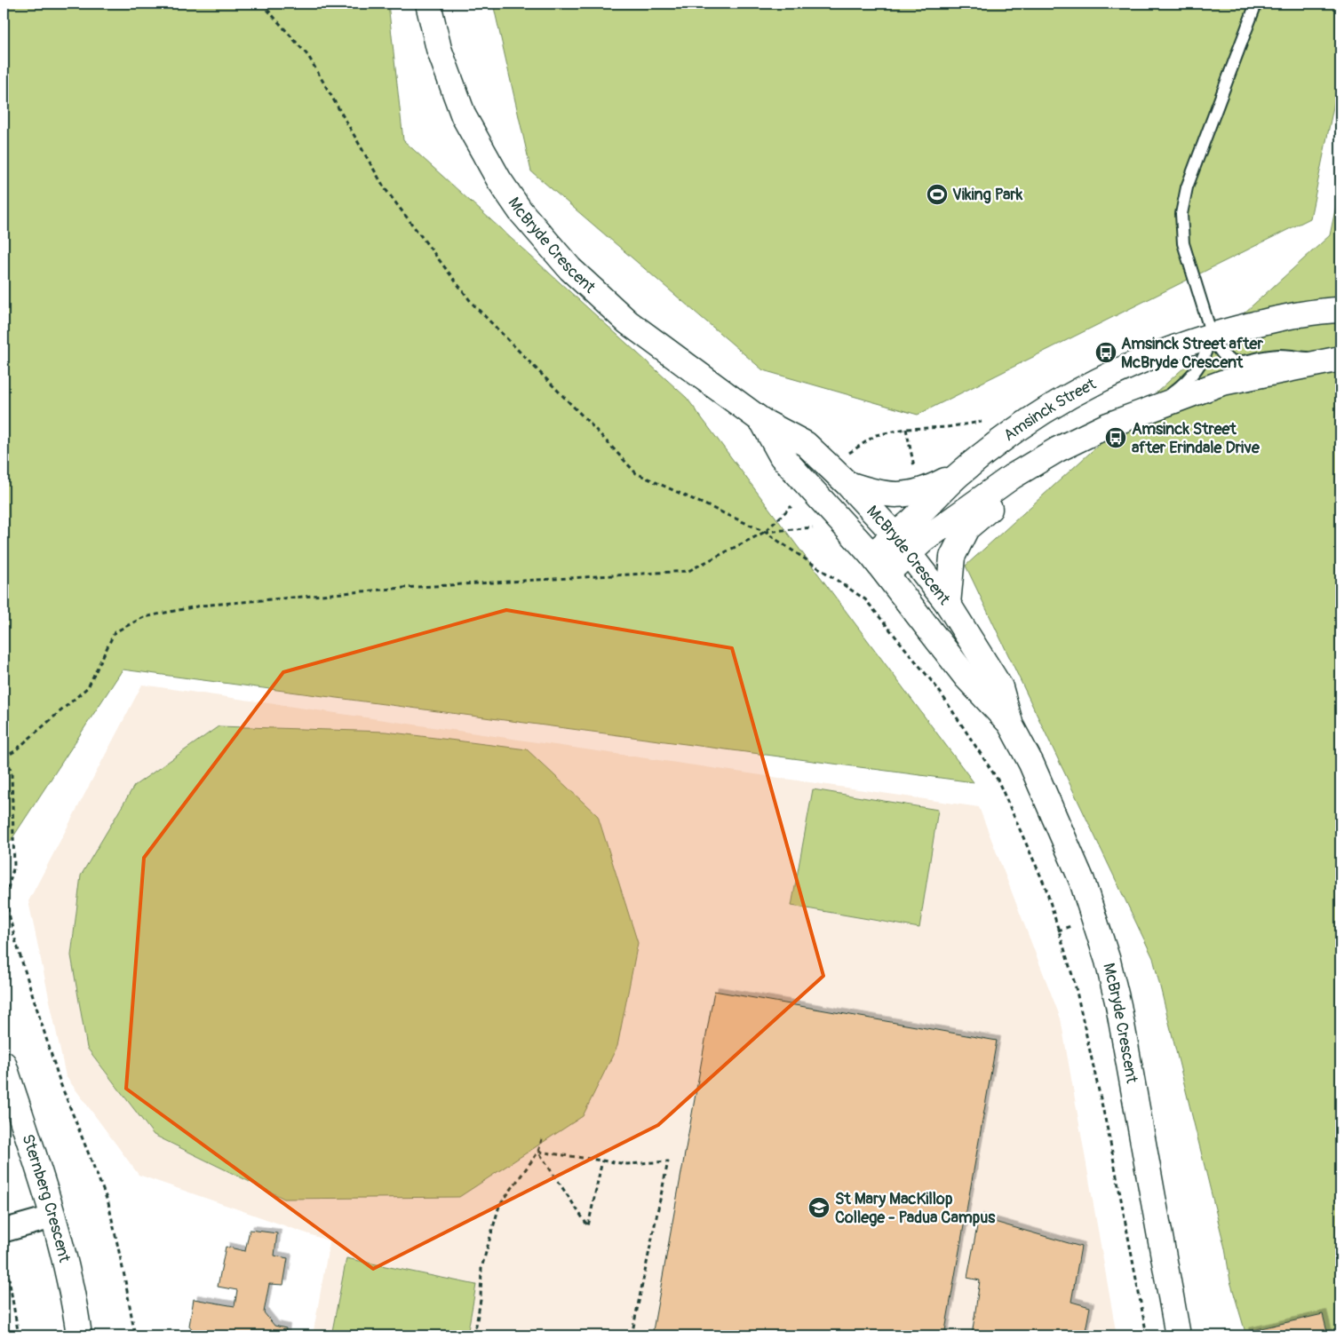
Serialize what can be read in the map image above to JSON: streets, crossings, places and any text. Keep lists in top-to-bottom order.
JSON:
{
  "streets": {
    "street": ["McBryde Crescent", "Amsinck Street", "Sternberg Crescent"]
  },
  "crossings": [
    ["McBryde Crescent", "Amsinck Street"]
  ],
  "places": {
    "sports": ["Viking Park"],
    "bus stop": ["Amsinck Street after McBryde Crescent", "Amsinck Street after Erindale Drive"],
    "school or university": ["St Mary MacKillop College - Padua Campus"]
  }
}
